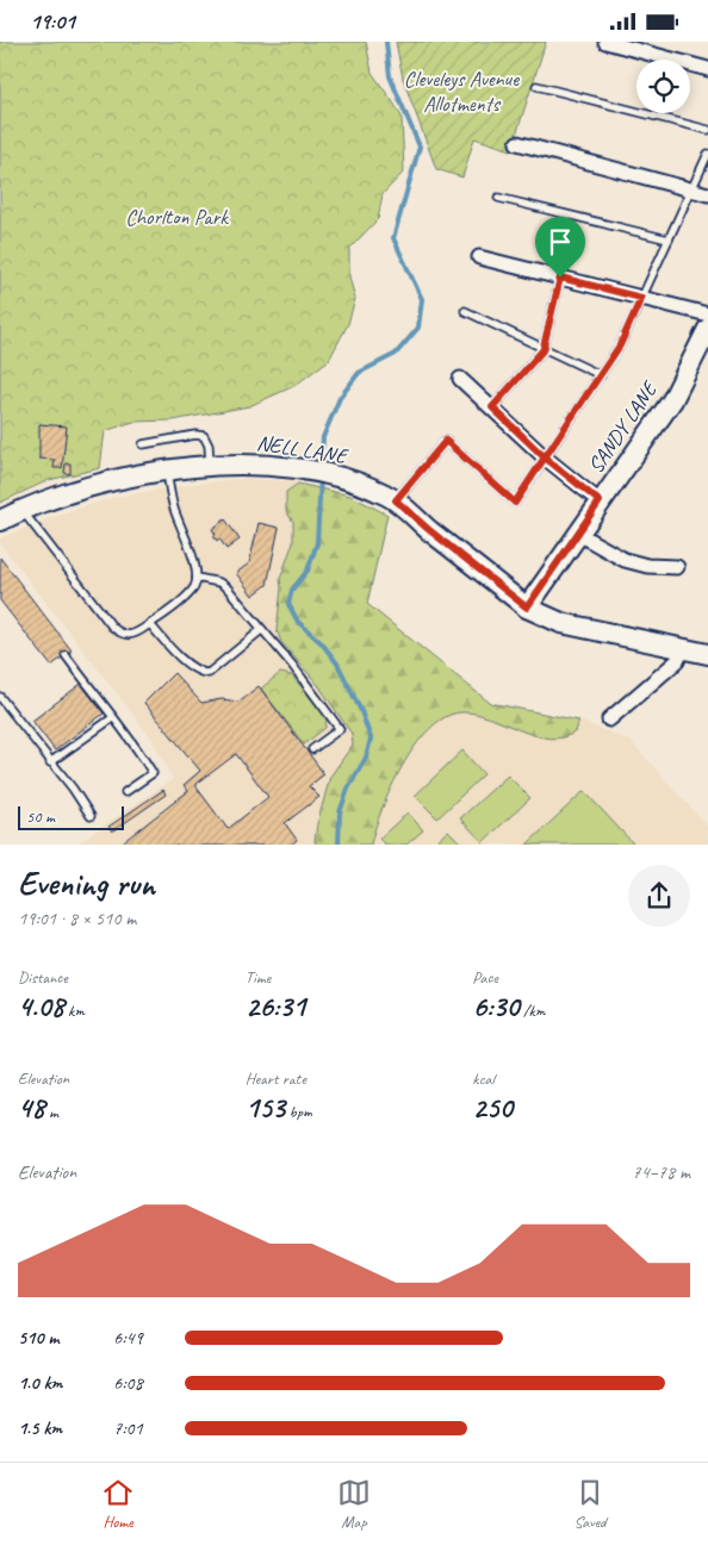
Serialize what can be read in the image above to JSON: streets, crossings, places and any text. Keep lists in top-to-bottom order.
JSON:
{
  "streets": {
    "street": ["SANDY LANE", "NELL LANE"]
  },
  "crossings": [
    ["SANDY LANE", "NELL LANE"]
  ],
  "parks": ["Cleveleys Avenue Allotments", "Chorlton Park"],
  "scale_bar": "50 m",
  "page": {
    "status": "19:01",
    "scale": "50 m",
    "heading": ["Evening run", "19:01 · 8 × 510 m"],
    "stats": [
      ["Distance", "4.08 km"],
      ["Time", "26:31"],
      ["Pace", "6:30 /km"],
      ["Elevation", "48 m"],
      ["Heart rate", "153 bpm"],
      ["kcal", "250"]
    ],
    "chart": ["Elevation", "74–78 m"],
    "list": [
      {
        "name": "510 m",
        "note": "6:49"
      },
      {
        "name": "1.0 km",
        "note": "6:08"
      },
      {
        "name": "1.5 km",
        "note": "7:01"
      }
    ],
    "tabs": ["Home", "Map", "Saved"]
  }
}
